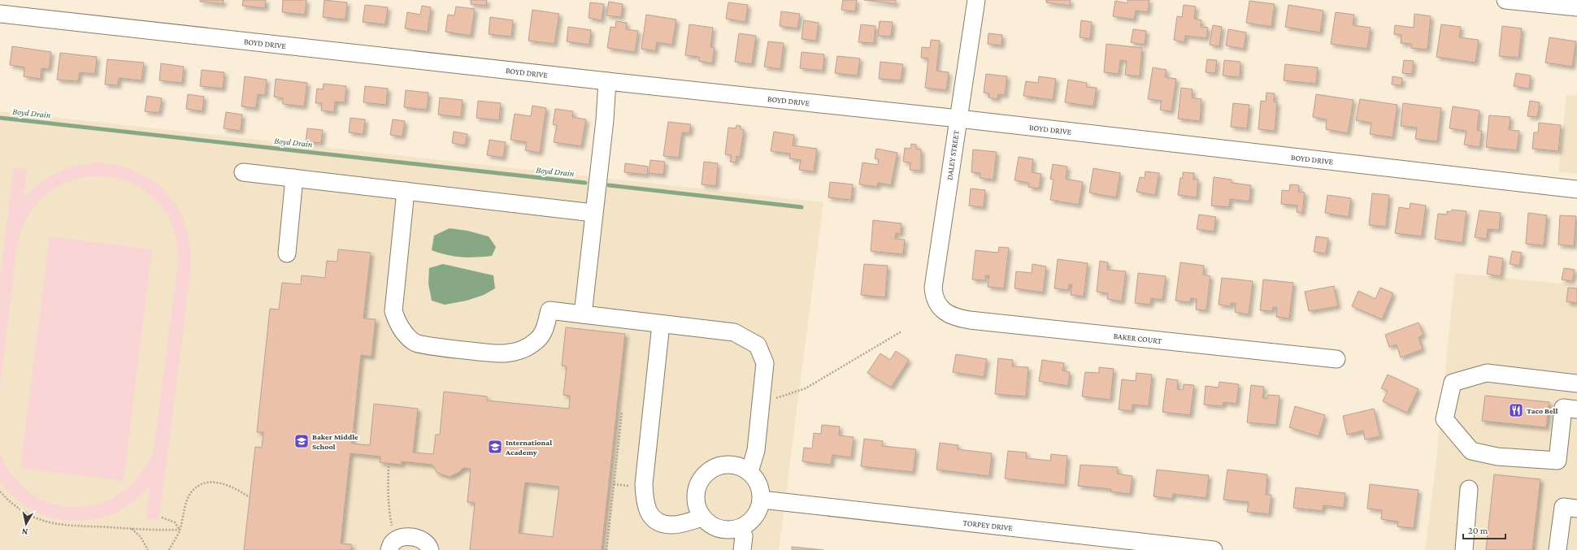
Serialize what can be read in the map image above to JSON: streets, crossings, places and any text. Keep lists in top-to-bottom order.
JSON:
{
  "streets": {
    "street": [
      "BOYD DRIVE",
      "DALEY STREET",
      "BAKER COURT",
      "TORPEY DRIVE"
    ]
  },
  "crossings": [
    ["BOYD DRIVE", "DALEY STREET"],
    ["DALEY STREET", "BAKER COURT"]
  ],
  "water": ["Boyd Drain"],
  "places": {
    "restaurant": ["Taco Bell"],
    "school or university": ["Baker Middle School", "International Academy"]
  },
  "scale_bar": "20 m",
  "north": "bottom"
}
